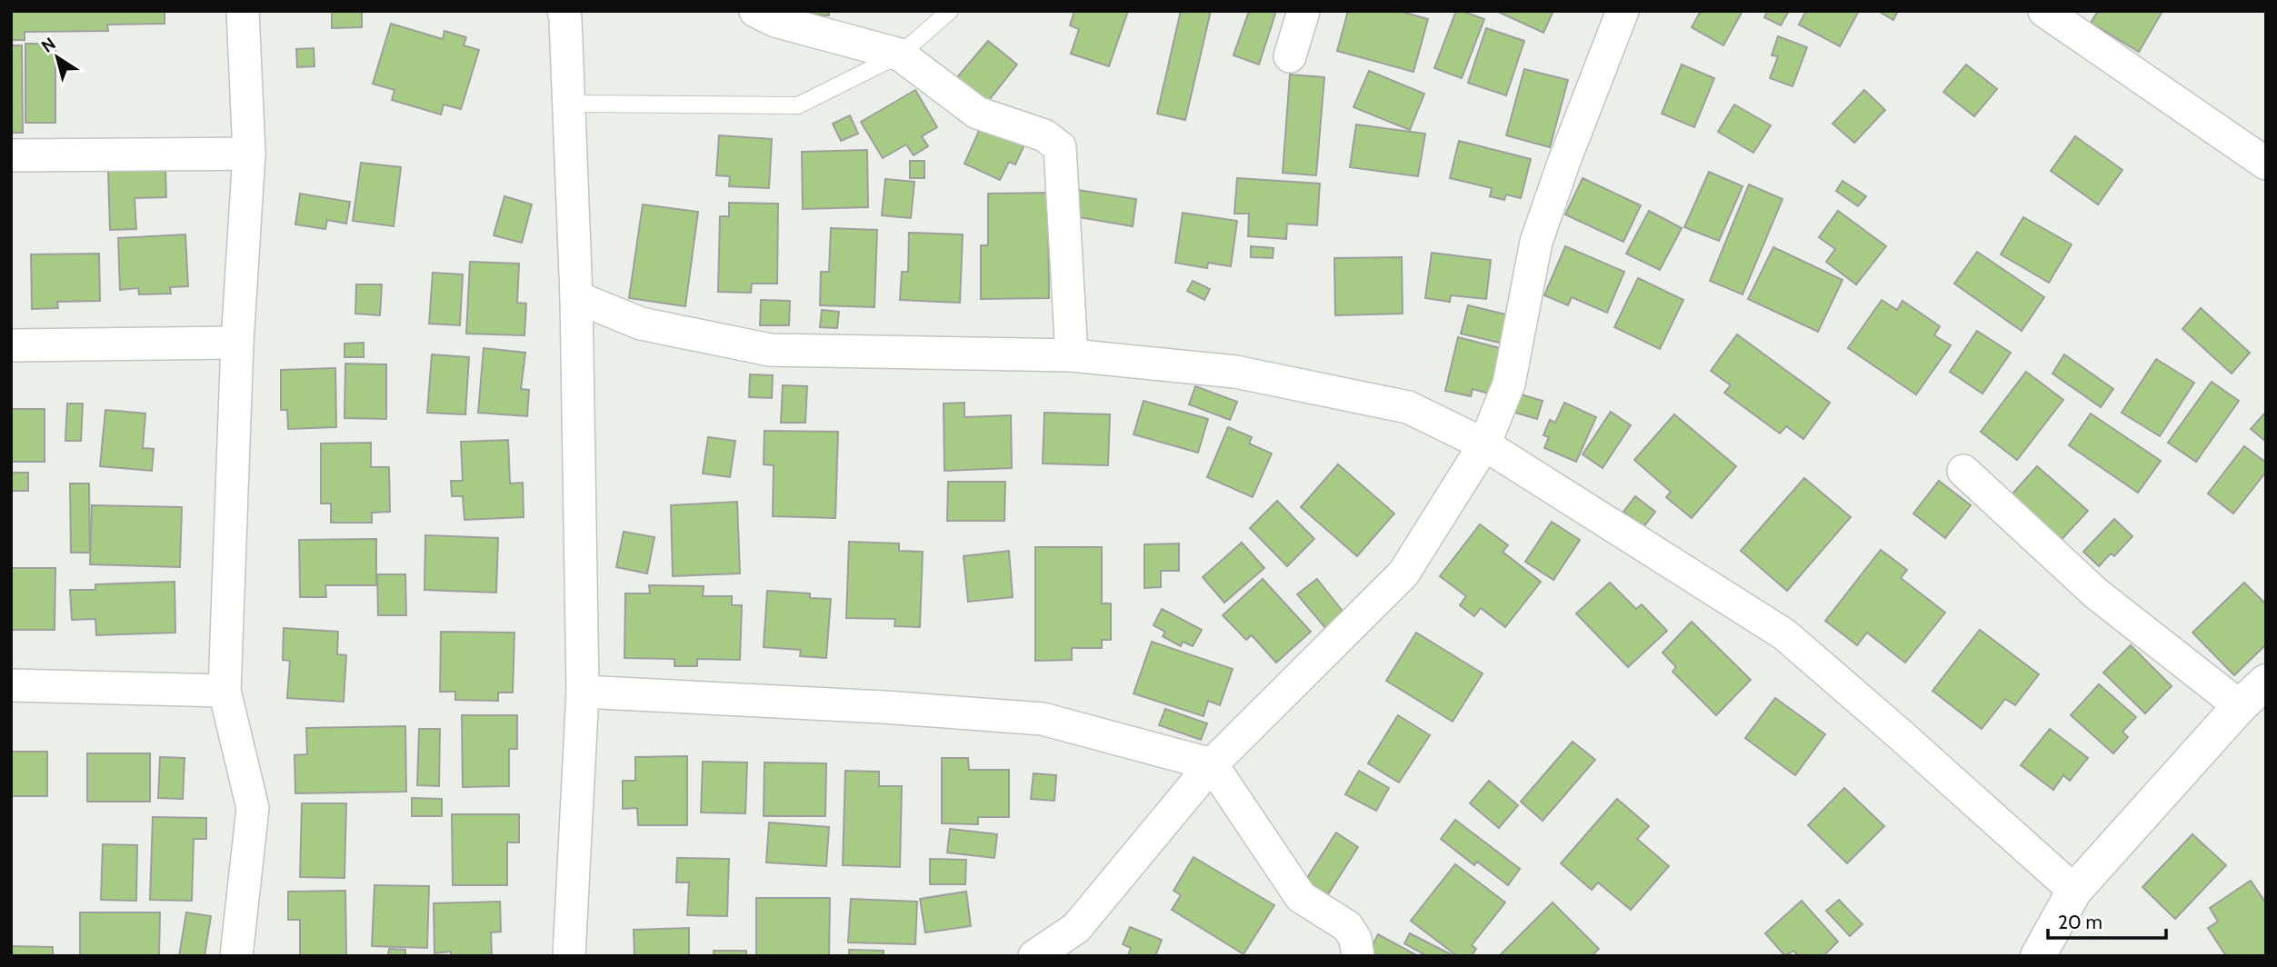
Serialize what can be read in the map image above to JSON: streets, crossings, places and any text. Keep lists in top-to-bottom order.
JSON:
{
  "scale_bar": "20 m",
  "north": "top left"
}
